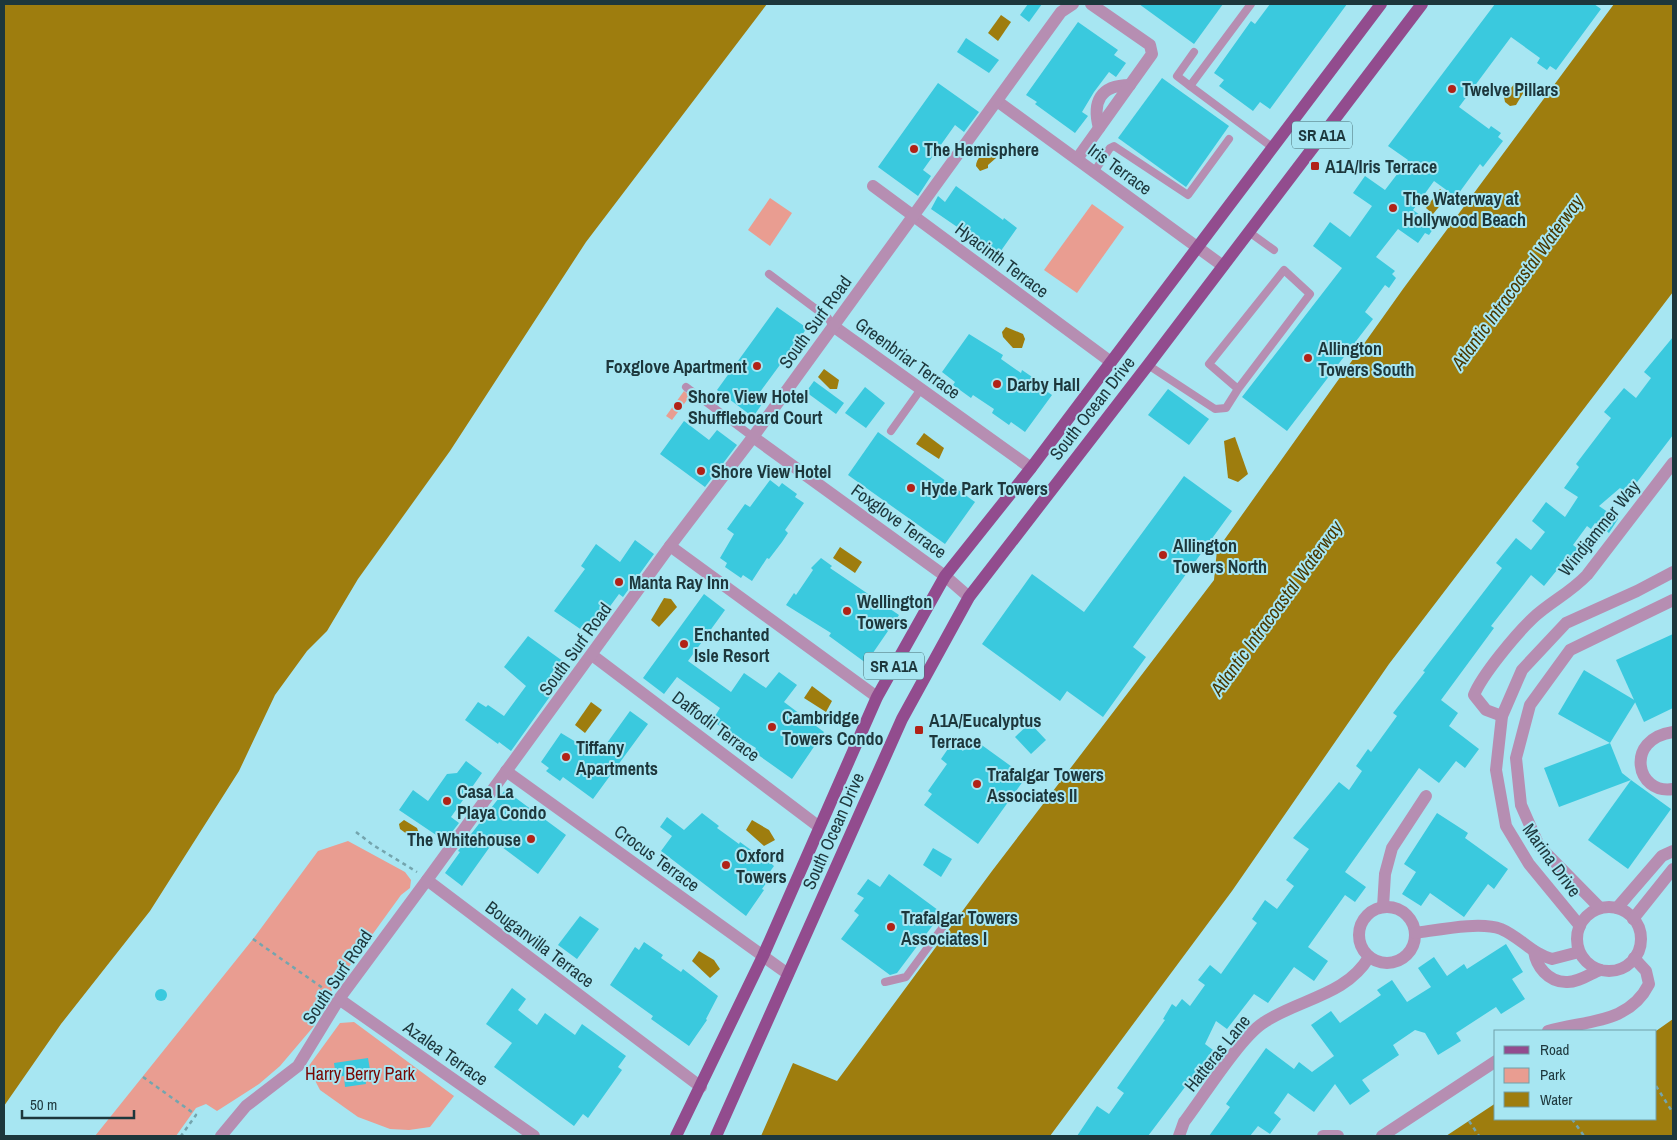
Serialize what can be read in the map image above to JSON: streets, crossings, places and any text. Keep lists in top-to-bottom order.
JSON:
{
  "streets": {
    "main road": ["SR A1A", "South Ocean Drive"],
    "street": [
      "Iris Terrace",
      "Hyacinth Terrace",
      "South Surf Road",
      "Greenbriar Terrace",
      "Foxglove Terrace",
      "Windjammer Way",
      "Daffodil Terrace",
      "Crocus Terrace",
      "Marina Drive",
      "Bouganvilla Terrace",
      "Azalea Terrace",
      "Hatteras Lane"
    ]
  },
  "crossings": [
    ["Iris Terrace", "South Surf Road"],
    ["Iris Terrace", "South Ocean Drive"],
    ["Hyacinth Terrace", "South Surf Road"],
    ["Hyacinth Terrace", "South Ocean Drive"],
    ["South Surf Road", "Greenbriar Terrace"],
    ["South Surf Road", "Foxglove Terrace"],
    ["South Surf Road", "Daffodil Terrace"],
    ["South Surf Road", "Crocus Terrace"],
    ["South Surf Road", "Bouganvilla Terrace"],
    ["South Surf Road", "Azalea Terrace"],
    ["Greenbriar Terrace", "South Ocean Drive"],
    ["South Ocean Drive", "Foxglove Terrace"],
    ["South Ocean Drive", "Daffodil Terrace"],
    ["South Ocean Drive", "Crocus Terrace"],
    ["South Ocean Drive", "Bouganvilla Terrace"],
    ["Windjammer Way", "Marina Drive"]
  ],
  "water": ["Atlantic Intracoastal Waterway"],
  "parks": ["Harry Berry Park"],
  "places": {
    "other": [
      "Twelve Pillars",
      "The Hemisphere",
      "The Waterway at Hollywood Beach",
      "Allington Towers South",
      "Foxglove Apartment",
      "Darby Hall",
      "Shore View Hotel Shuffleboard Court",
      "Shore View Hotel",
      "Hyde Park Towers",
      "Allington Towers North",
      "Manta Ray Inn",
      "Wellington Towers",
      "Enchanted Isle Resort",
      "Cambridge Towers Condo",
      "Tiffany Apartments",
      "Trafalgar Towers Associates II",
      "Casa La Playa Condo",
      "The Whitehouse",
      "Oxford Towers",
      "Trafalgar Towers Associates I"
    ],
    "transit": ["A1A/Iris Terrace", "A1A/Eucalyptus Terrace"]
  },
  "legend": ["Road", "Park", "Water"],
  "scale_bar": "50 m"
}
